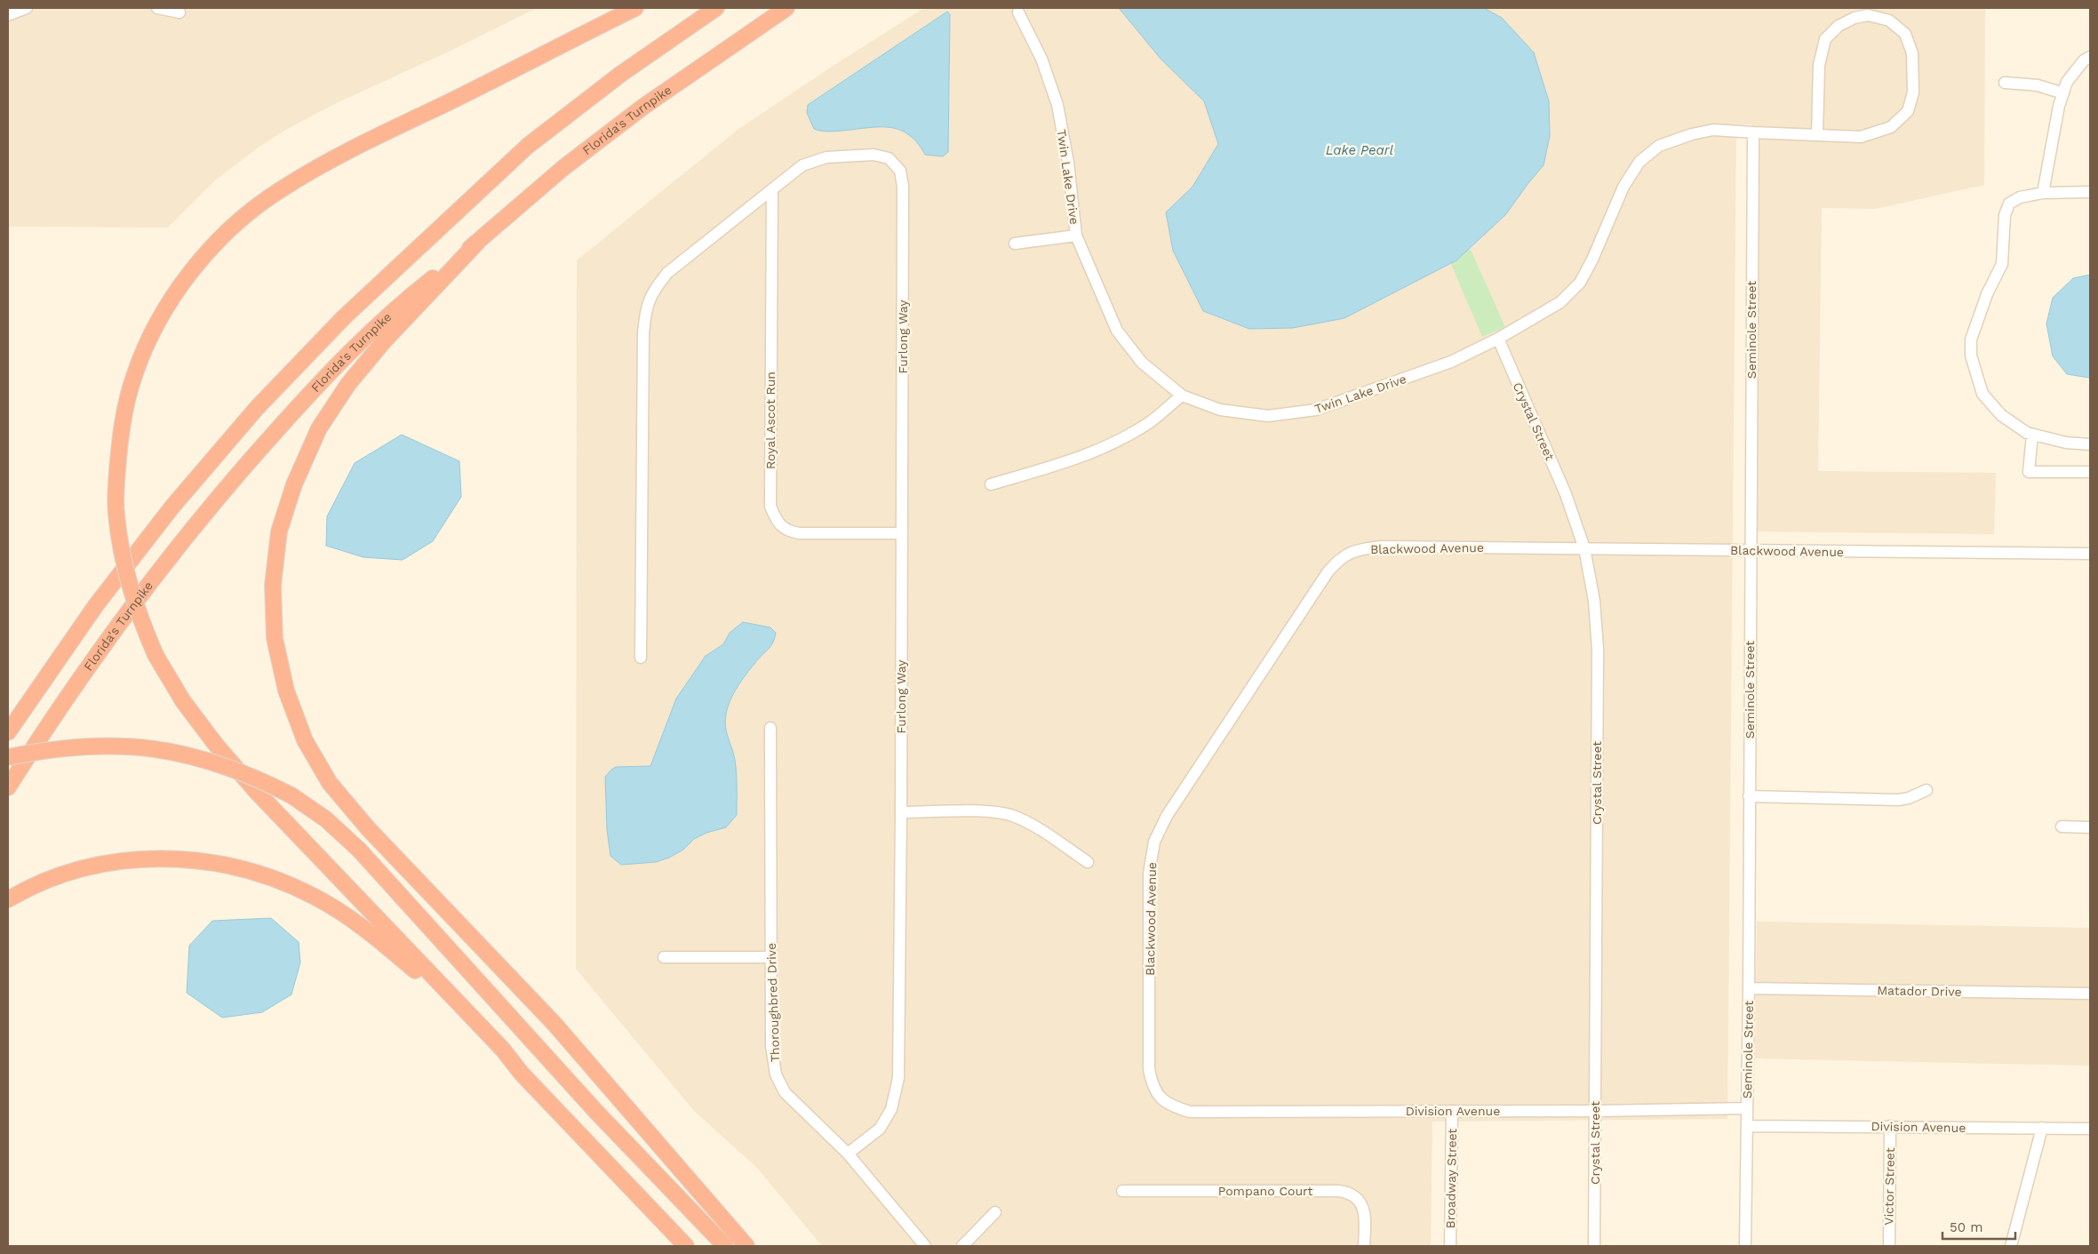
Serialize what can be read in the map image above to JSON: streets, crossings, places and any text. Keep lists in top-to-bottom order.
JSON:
{
  "streets": {
    "highway": ["Florida's Turnpike"],
    "street": [
      "Twin Lake Drive",
      "Seminole Street",
      "Furlong Way",
      "Royal Ascot Run",
      "Crystal Street",
      "Blackwood Avenue",
      "Matador Drive",
      "Thoroughbred Drive",
      "Division Avenue",
      "Broadway Street",
      "Victor Street",
      "Pompano Court"
    ]
  },
  "crossings": [
    ["Twin Lake Drive", "Seminole Street"],
    ["Twin Lake Drive", "Crystal Street"],
    ["Seminole Street", "Blackwood Avenue"],
    ["Seminole Street", "Matador Drive"],
    ["Seminole Street", "Division Avenue"],
    ["Furlong Way", "Royal Ascot Run"],
    ["Furlong Way", "Thoroughbred Drive"],
    ["Crystal Street", "Blackwood Avenue"],
    ["Crystal Street", "Division Avenue"],
    ["Blackwood Avenue", "Division Avenue"],
    ["Division Avenue", "Broadway Street"],
    ["Division Avenue", "Victor Street"]
  ],
  "water": ["Lake Pearl"],
  "scale_bar": "50 m"
}
